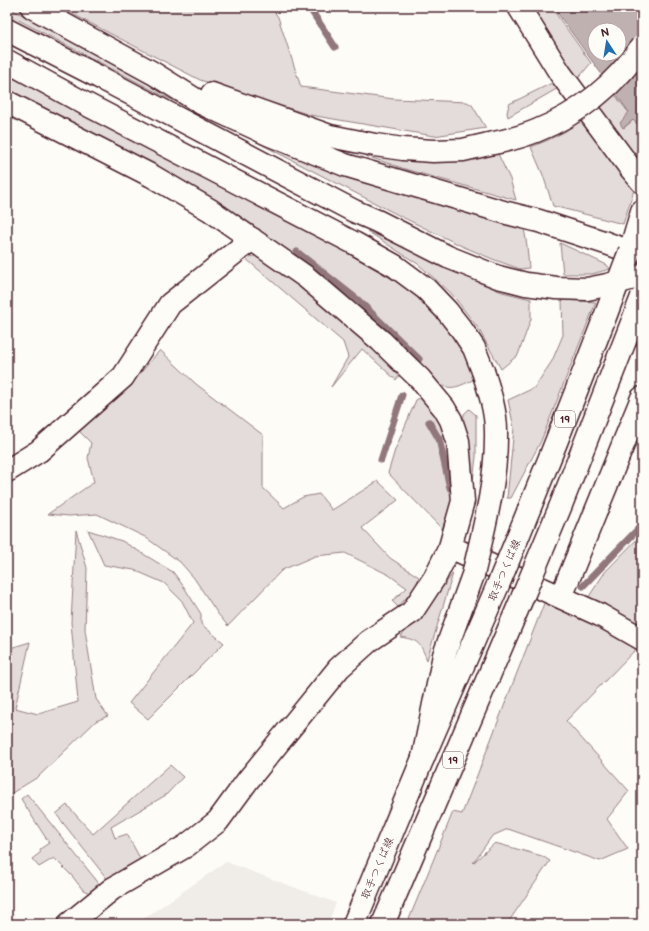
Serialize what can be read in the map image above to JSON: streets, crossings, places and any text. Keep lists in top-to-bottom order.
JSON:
{
  "streets": {
    "main road": ["19", "取手つくば線"]
  },
  "north": "top"
}
